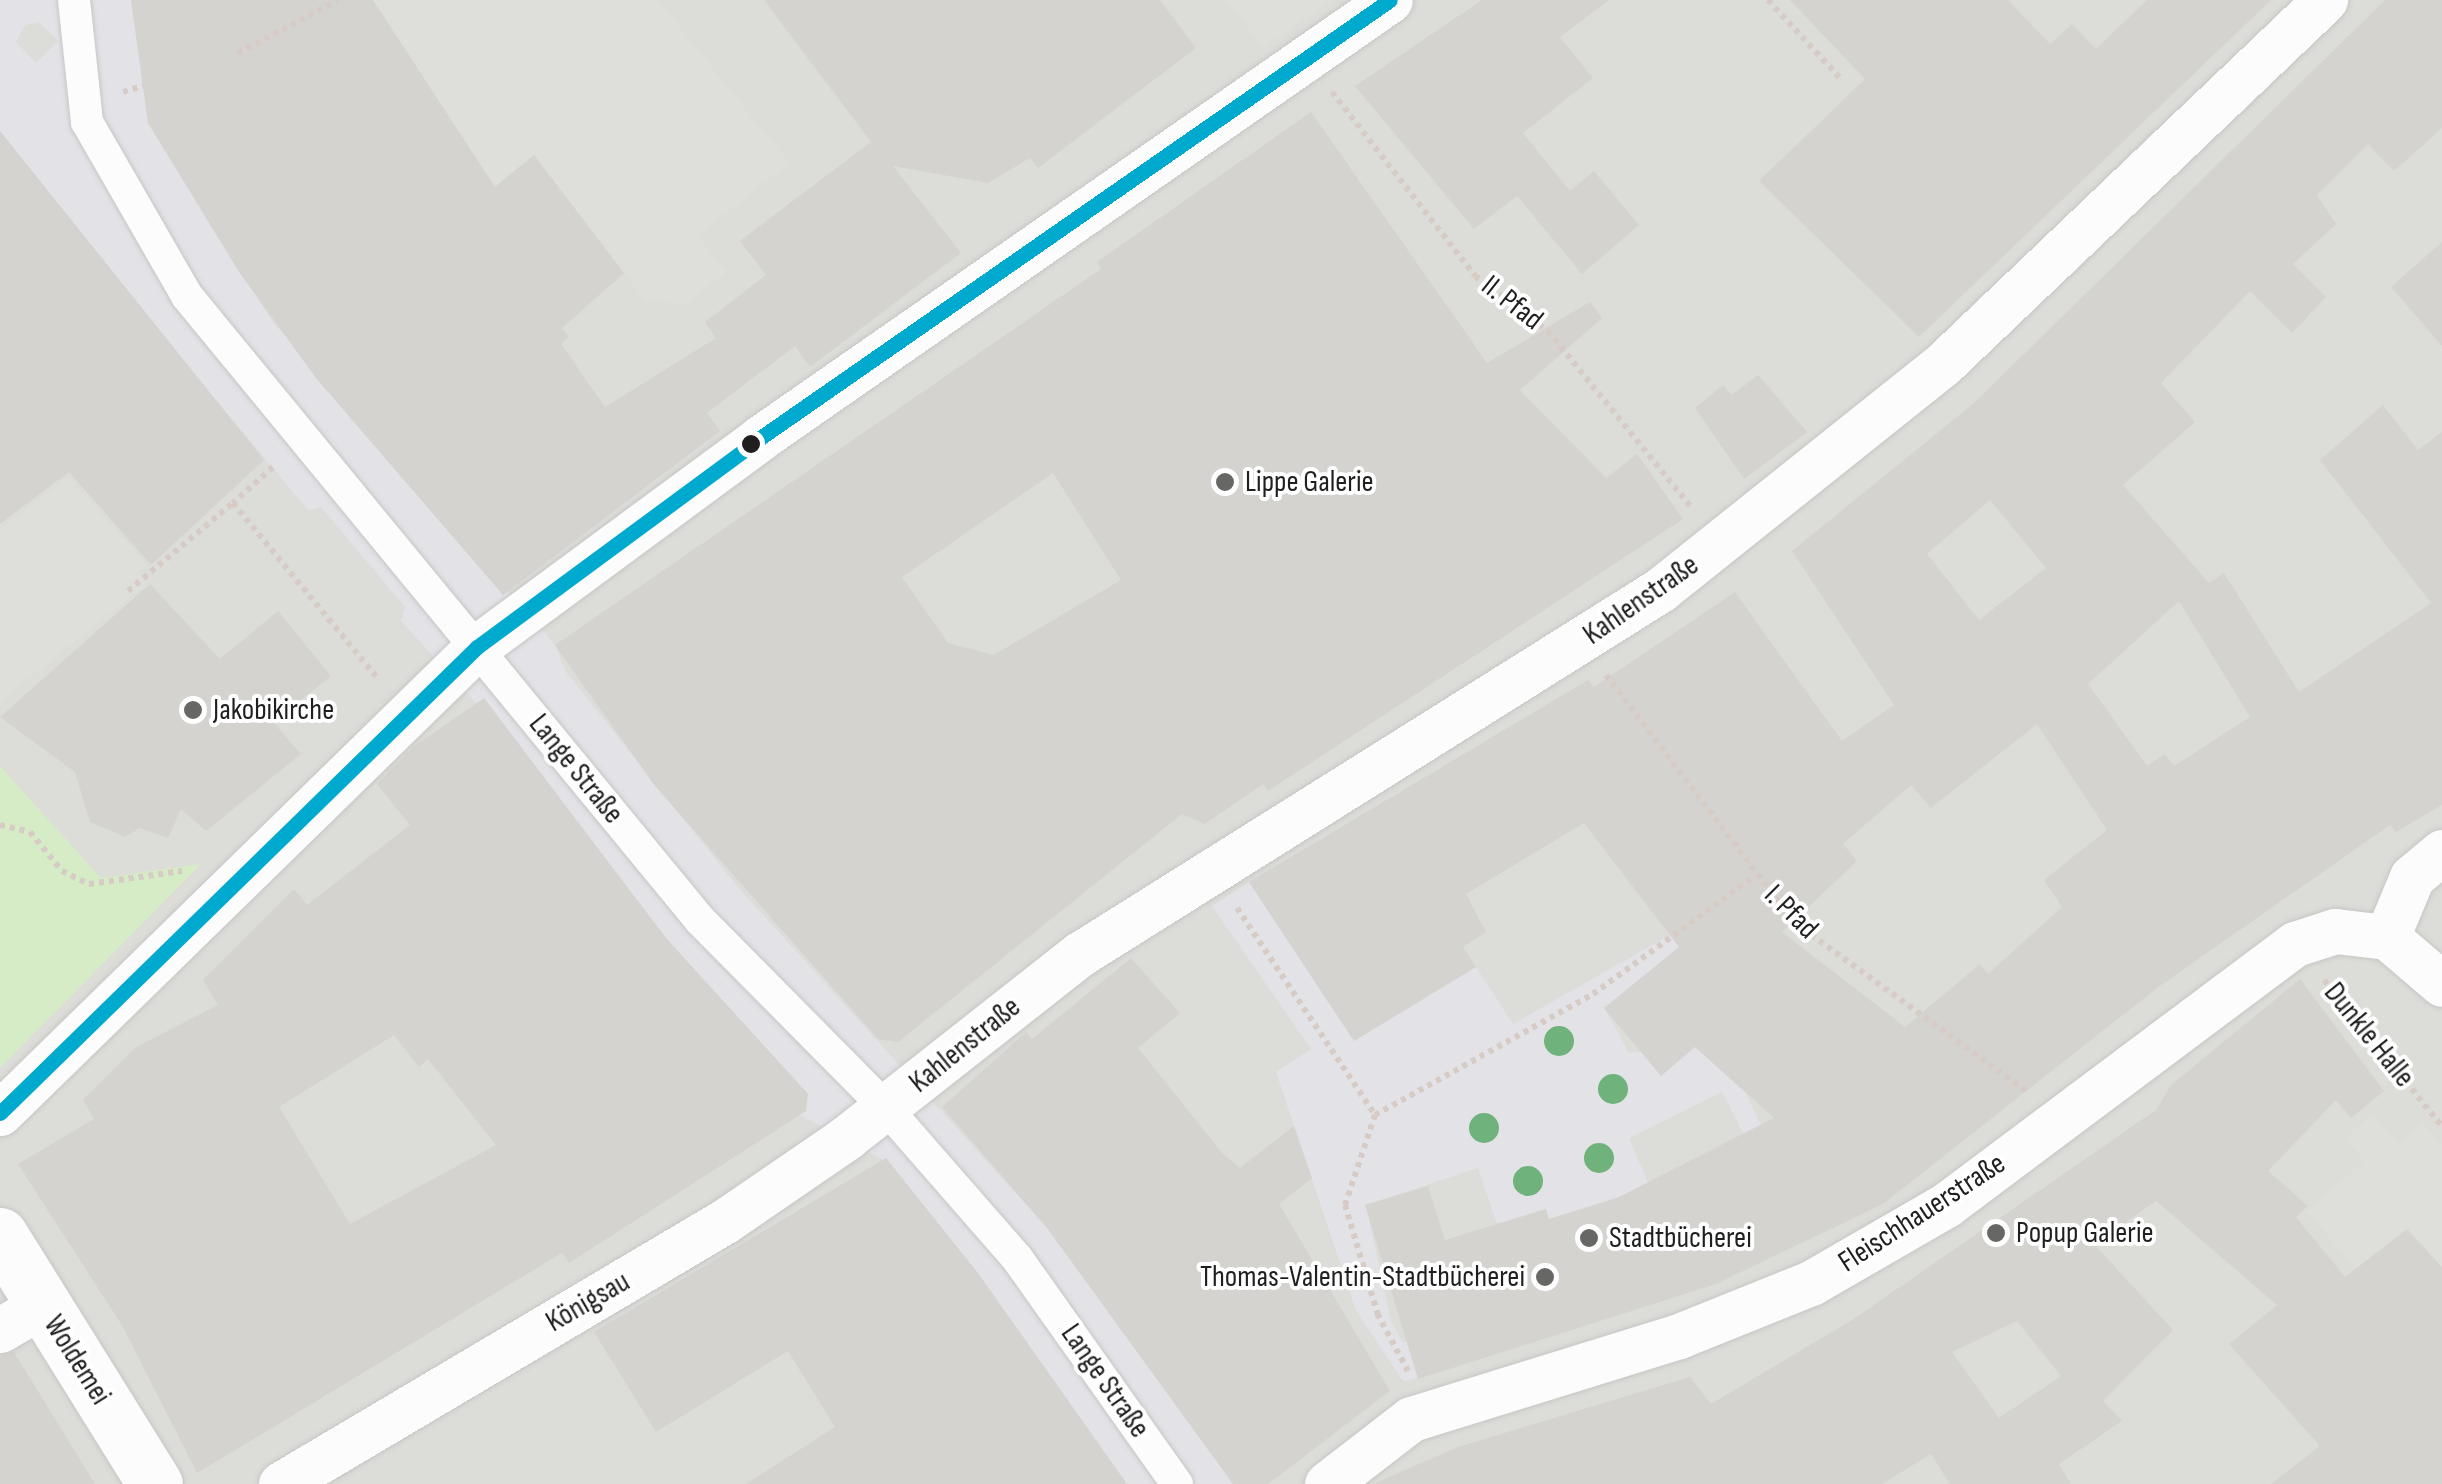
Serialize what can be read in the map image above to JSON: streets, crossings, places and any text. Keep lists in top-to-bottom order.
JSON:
{
  "streets": {
    "street": [
      "Kahlenstraße",
      "Lange Straße",
      "Fleischhauerstraße",
      "Königsau",
      "Woldemei"
    ],
    "path": ["II. Pfad", "I. Pfad", "Dunkle Halle"]
  },
  "crossings": [
    ["II. Pfad", "Kahlenstraße"],
    ["Kahlenstraße", "Lange Straße"],
    ["Kahlenstraße", "I. Pfad"],
    ["Kahlenstraße", "Königsau"],
    ["Lange Straße", "Königsau"],
    ["I. Pfad", "Fleischhauerstraße"],
    ["Dunkle Halle", "Fleischhauerstraße"]
  ],
  "places": [
    "Lippe Galerie",
    "Jakobikirche",
    "Popup Galerie",
    "Stadtbücherei",
    "Thomas-Valentin-Stadtbücherei"
  ]
}
